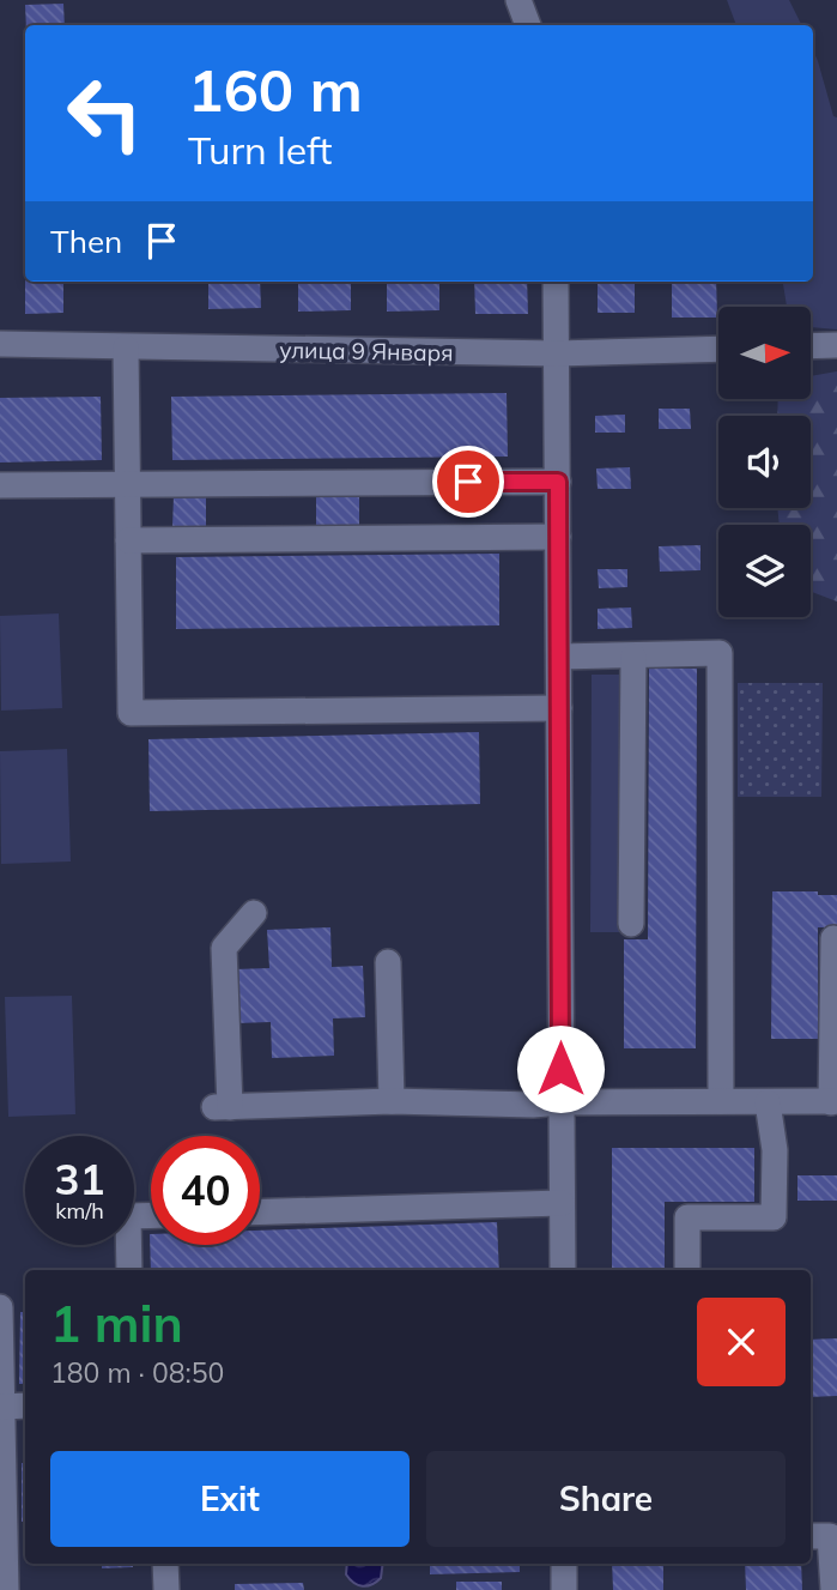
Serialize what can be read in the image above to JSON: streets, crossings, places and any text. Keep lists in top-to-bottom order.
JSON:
{
  "streets": {
    "street": ["улица 9 Января"]
  },
  "north": "right",
  "page": {
    "turn": ["160 m", "Turn left"],
    "then": "Then",
    "speed": "31 km/h",
    "limit": "40",
    "heading": ["1 min", "180 m · 08:50"],
    "buttons": ["Exit", "Share"]
  }
}
